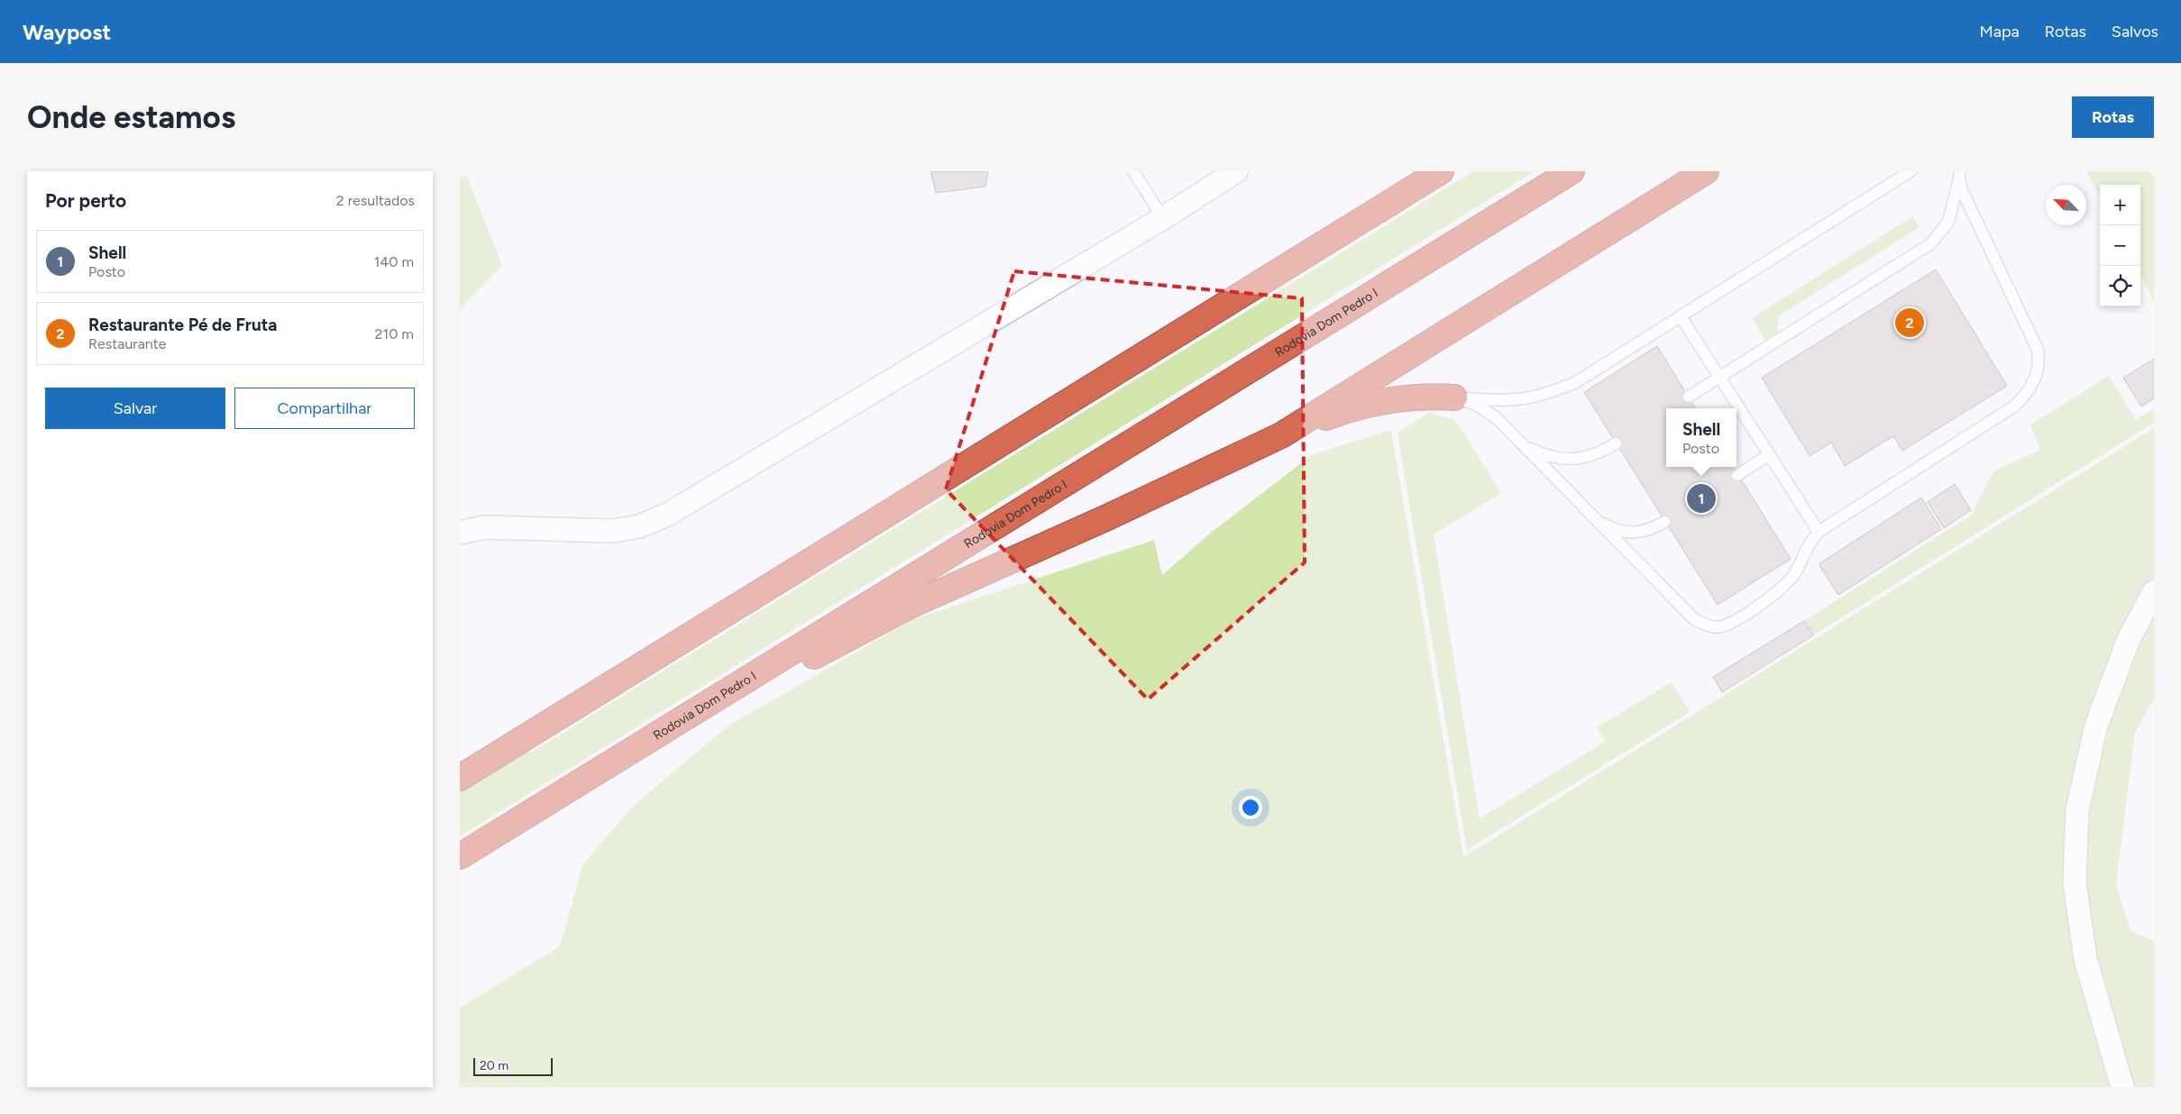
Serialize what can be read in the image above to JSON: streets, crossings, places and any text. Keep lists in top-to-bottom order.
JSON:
{
  "streets": {
    "highway": ["Rodovia Dom Pedro I"]
  },
  "scale_bar": "20 m",
  "north": "top left",
  "page": {
    "header": "Waypost",
    "nav": ["Mapa", "Rotas", "Salvos"],
    "buttons": [
      "Rotas",
      ["Salvar", "Compartilhar"]
    ],
    "title": "Onde estamos",
    "heading": ["Por perto", "2 resultados"],
    "map_buttons": ["+", "−"],
    "list": [
      {
        "mark": "1",
        "name": "Shell",
        "note": "Posto",
        "value": "140 m"
      },
      {
        "mark": "2",
        "name": "Restaurante Pé de Fruta",
        "note": "Restaurante",
        "value": "210 m"
      }
    ],
    "pins": ["2", "1"],
    "popup": ["Shell", "Posto"],
    "scale": "20 m"
  }
}
